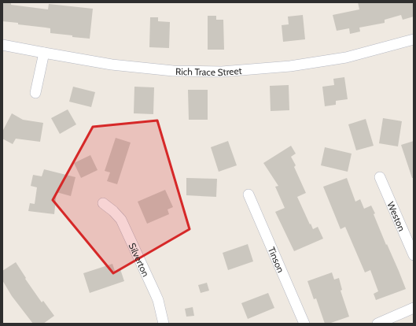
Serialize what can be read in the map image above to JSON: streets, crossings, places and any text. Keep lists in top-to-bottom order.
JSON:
{
  "streets": {
    "street": [
      "Rich Trace Street",
      "Weston",
      "Tinson",
      "Silverton"
    ]
  }
}
